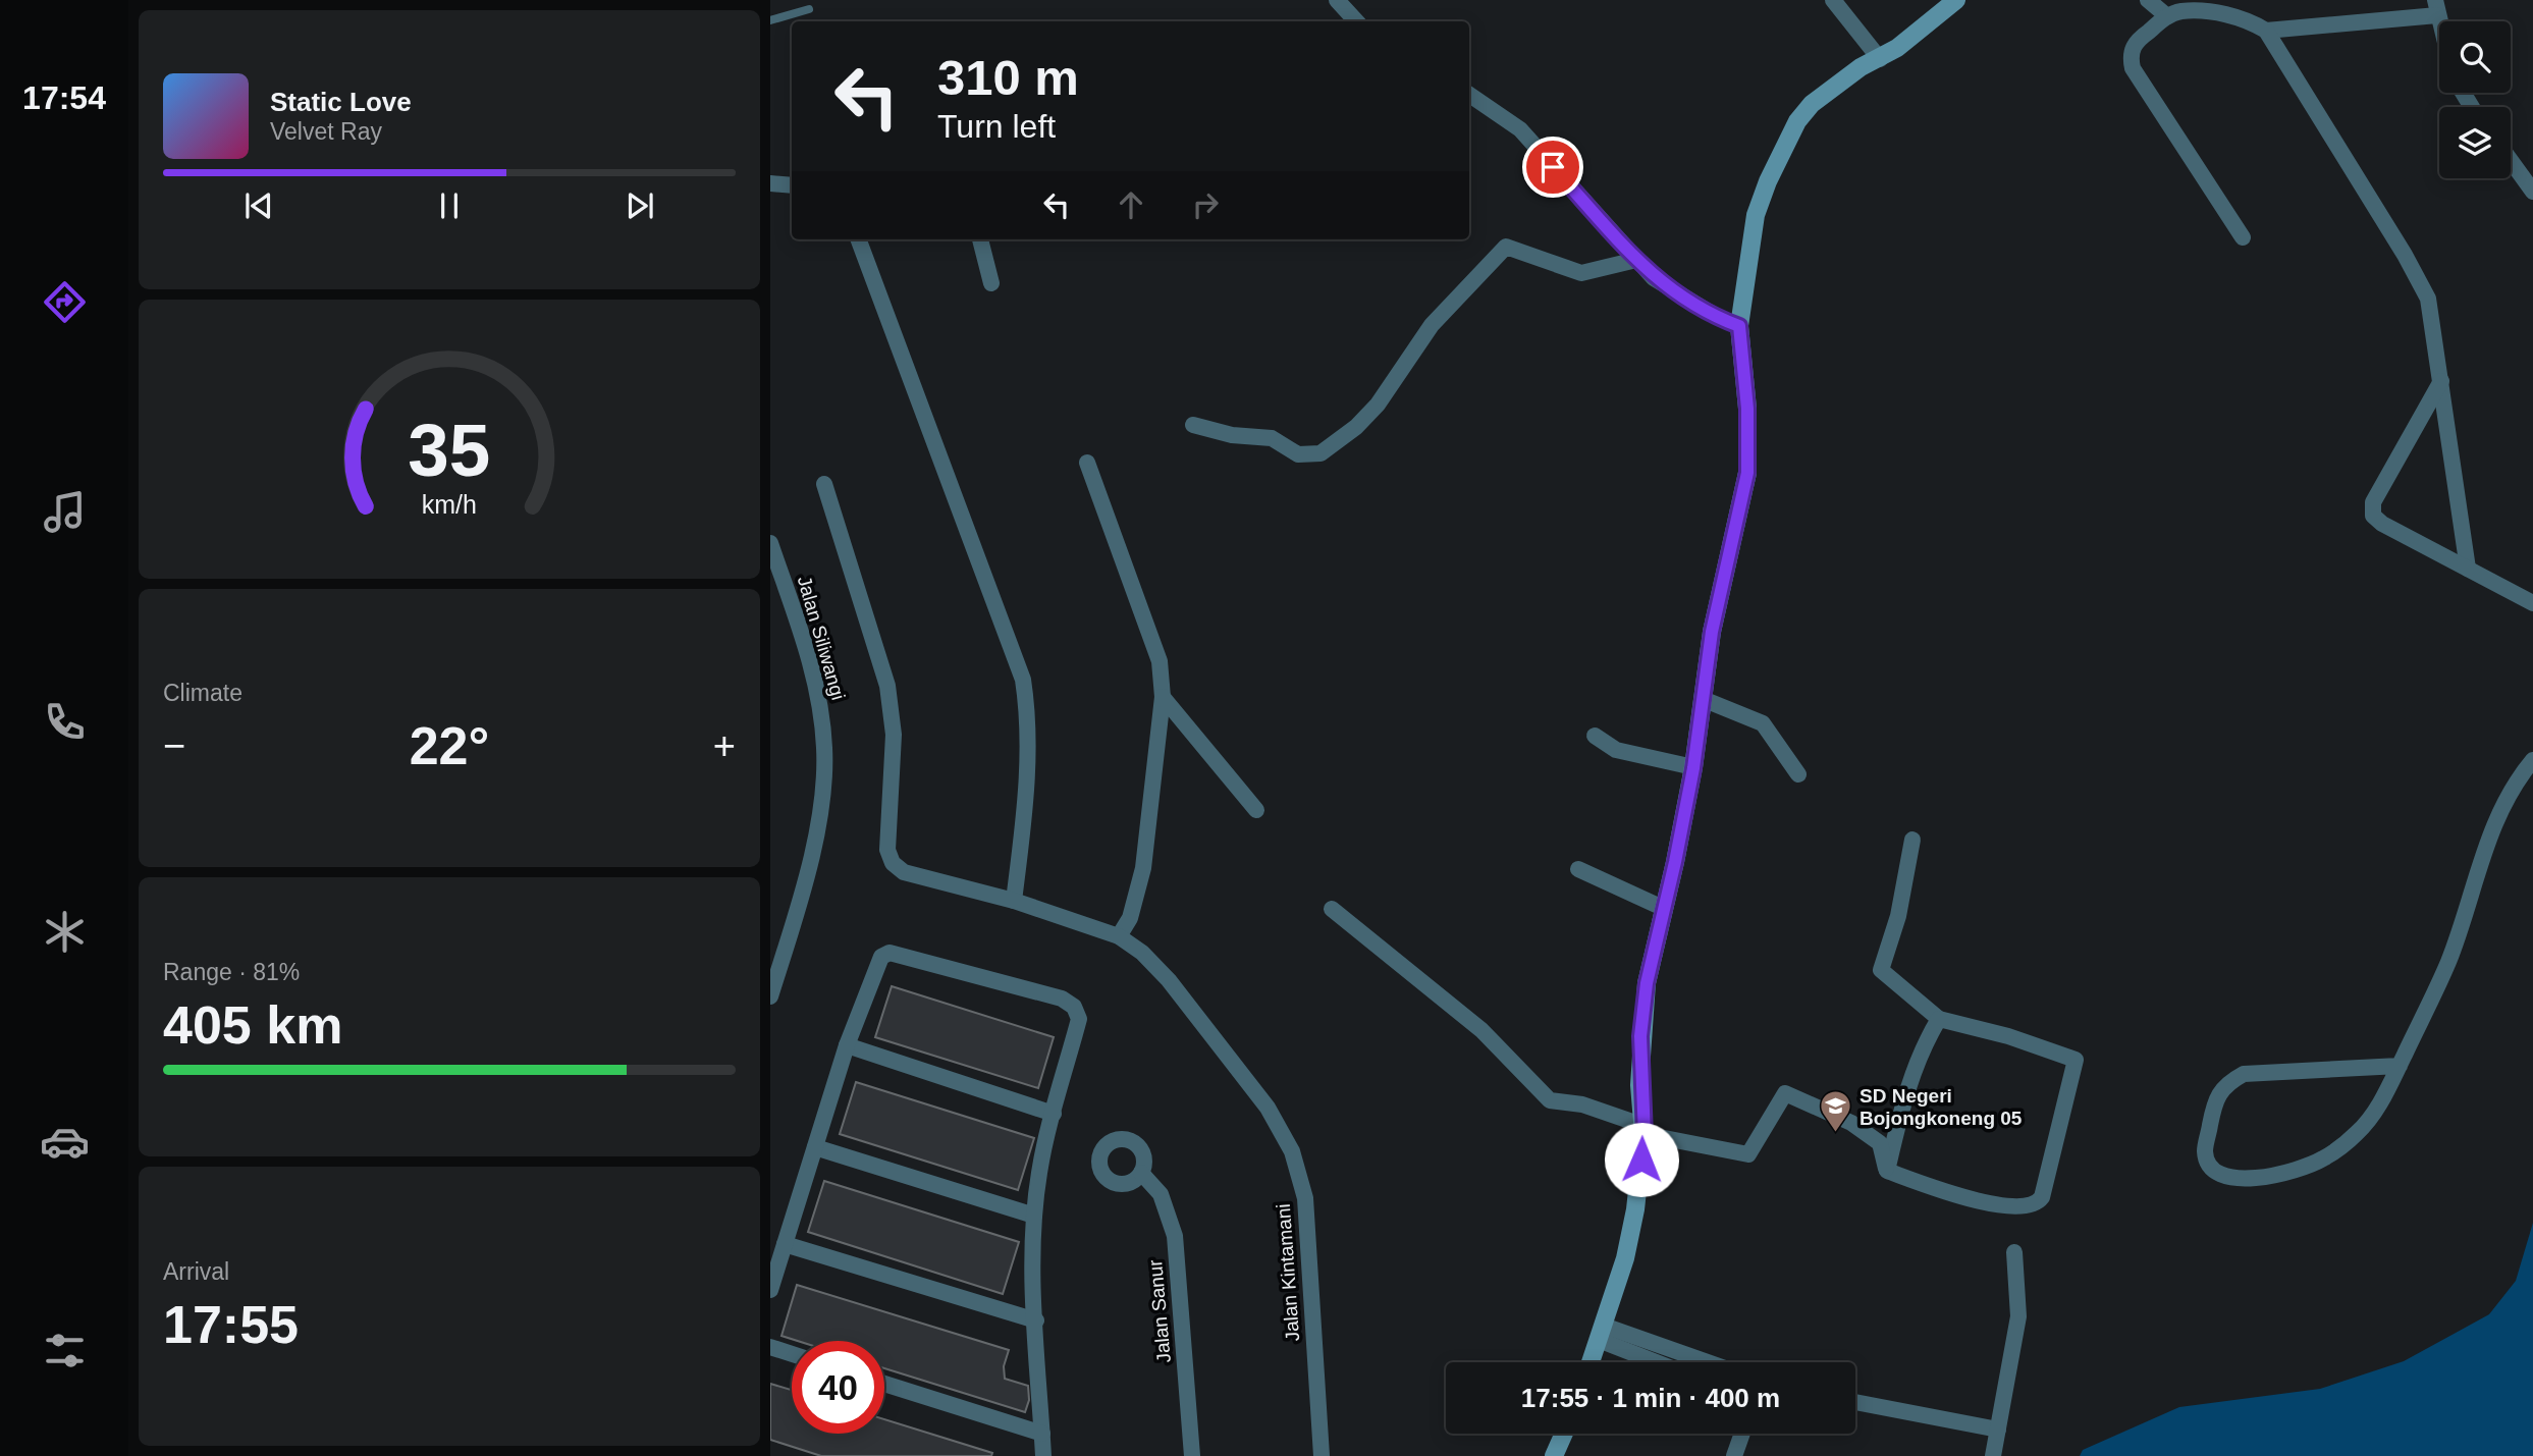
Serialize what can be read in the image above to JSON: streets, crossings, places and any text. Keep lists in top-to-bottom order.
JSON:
{
  "streets": {
    "street": ["Jalan Siliwangi", "Jalan Kintamani", "Jalan Sanur"]
  },
  "places": {
    "school or university": ["SD Negeri Bojongkoneng 05"]
  },
  "page": {
    "tabs": "17:54",
    "turn": ["310 m", "Turn left"],
    "song": ["Static Love", "Velvet Ray"],
    "tile": [
      "Climate",
      ["Range · 81%", "405 km"],
      ["Arrival", "17:55"]
    ],
    "heat": ["−", "22°", "+"],
    "limit": "40",
    "trip": "17:55 · 1 min · 400 m",
    "gauge": ["35", "km/h"]
  }
}
